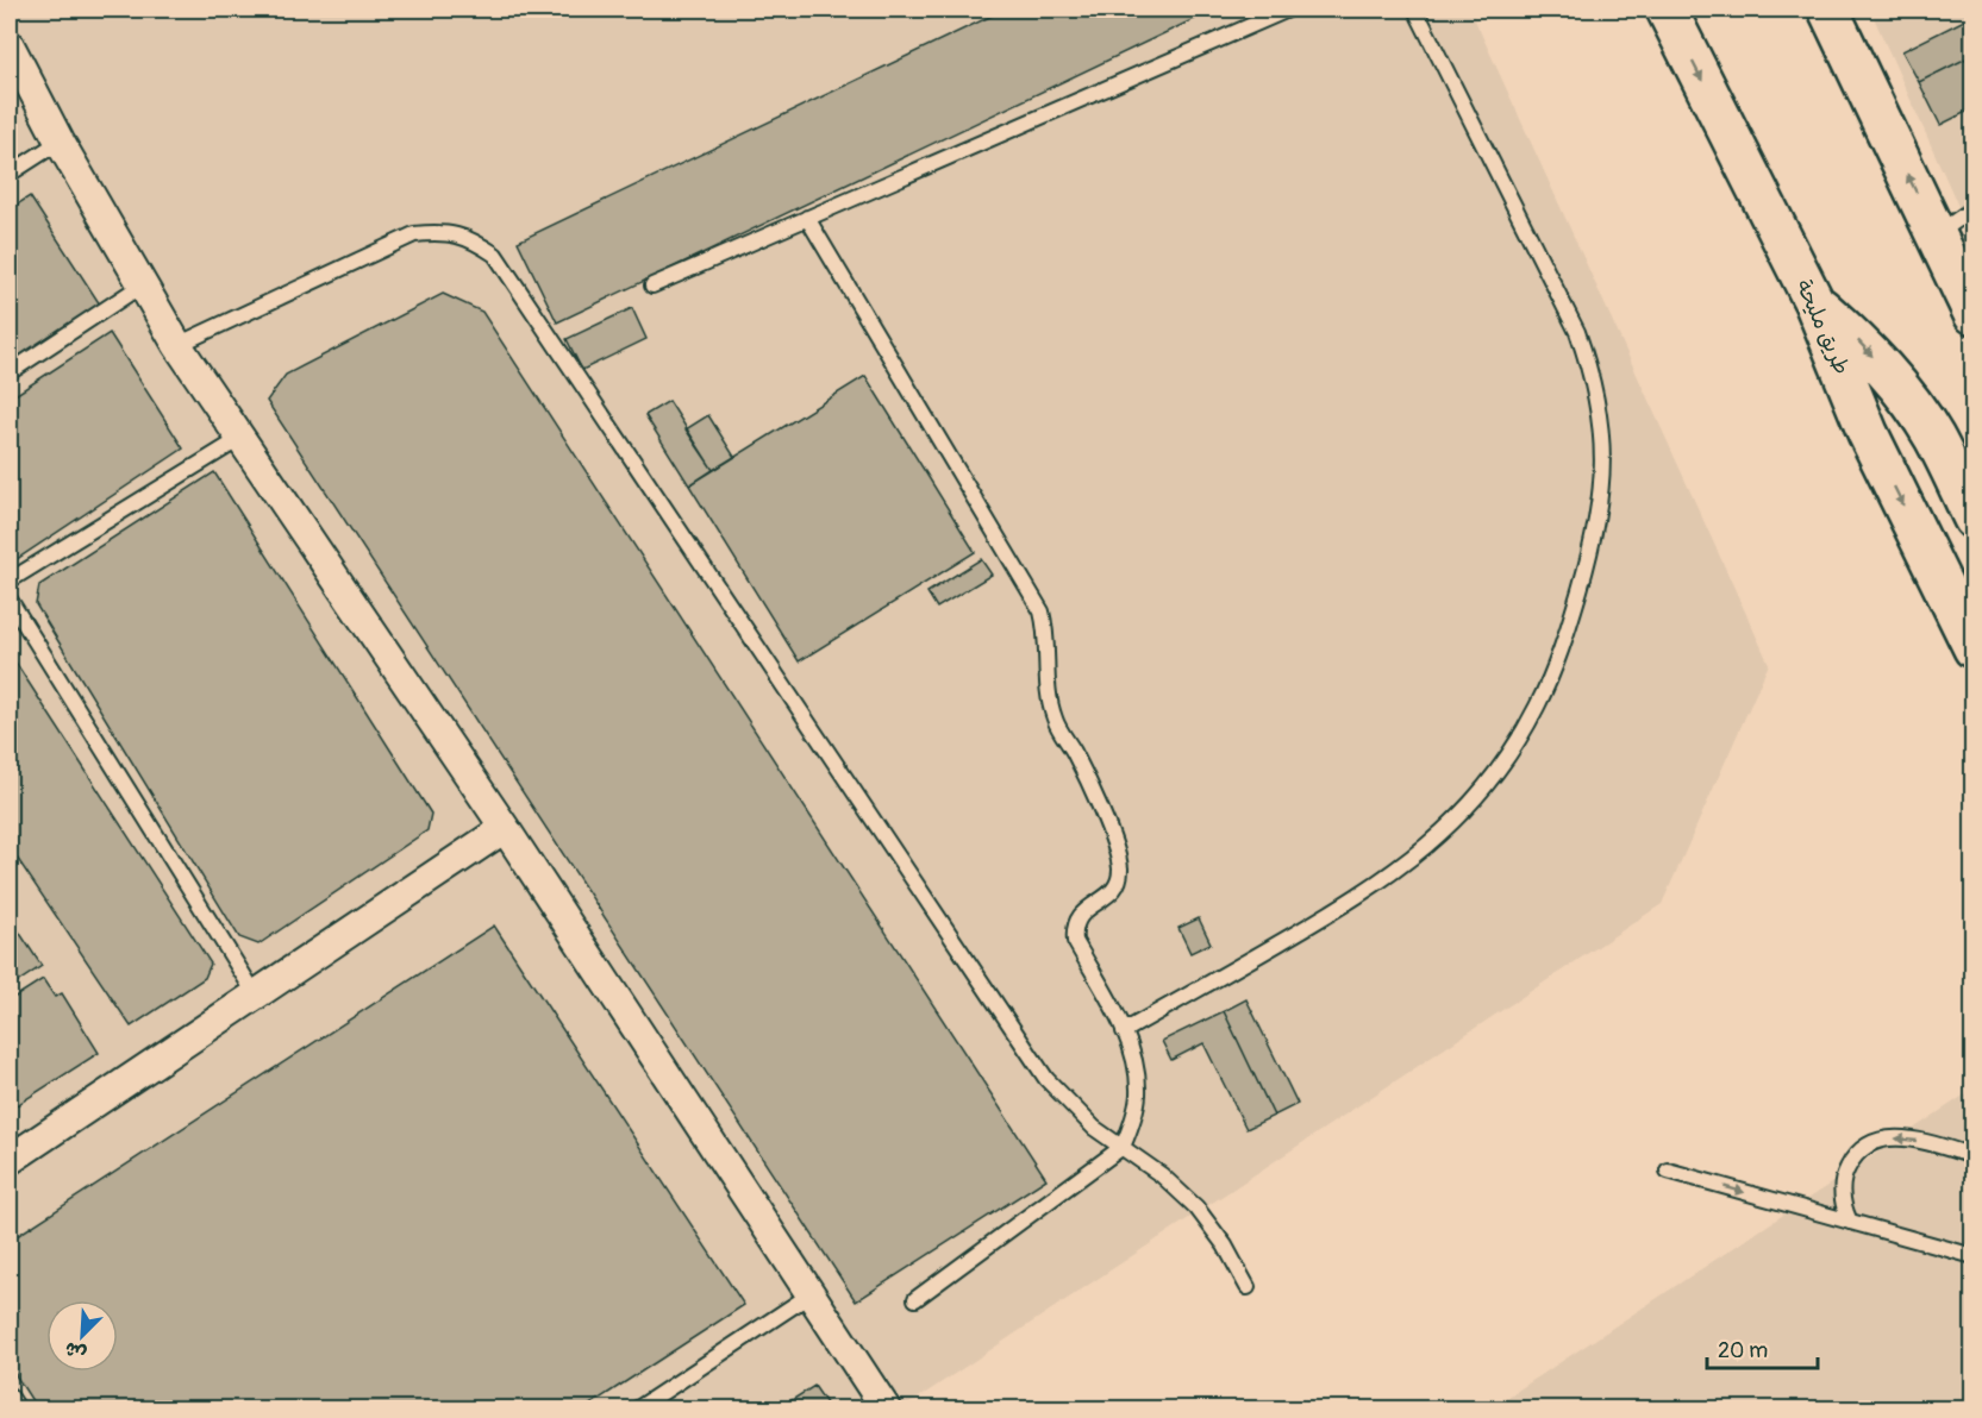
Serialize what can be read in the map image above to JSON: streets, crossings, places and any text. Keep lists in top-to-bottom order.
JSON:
{
  "streets": {
    "main road": ["طريق مليحة"]
  },
  "scale_bar": "20 m",
  "north": "bottom left"
}
